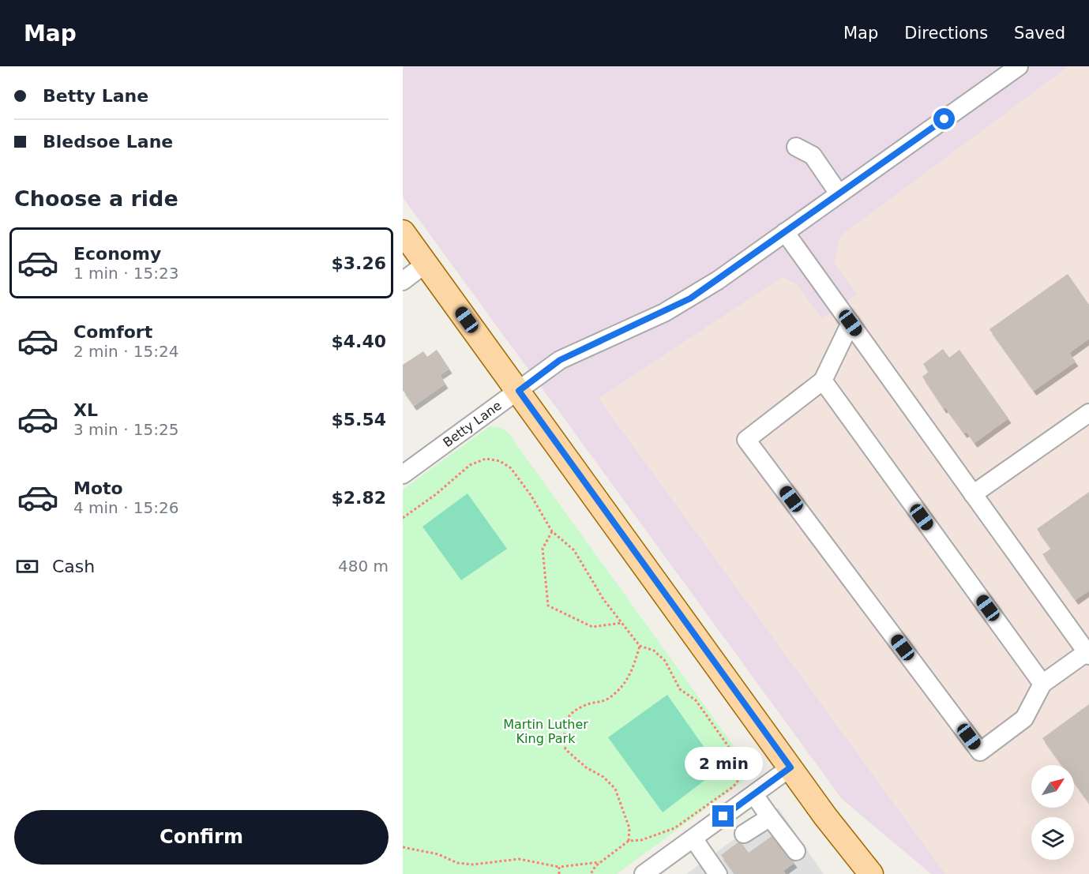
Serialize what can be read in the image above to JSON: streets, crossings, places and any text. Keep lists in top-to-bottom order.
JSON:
{
  "streets": {
    "street": ["Betty Lane"]
  },
  "parks": ["Martin Luther King Park"],
  "north": "top right",
  "page": {
    "header": "Map",
    "nav": ["Map", "Directions", "Saved"],
    "banner": ["Betty Lane", "Bledsoe Lane"],
    "heading": "Choose a ride",
    "list": [
      {
        "name": "Economy",
        "note": "1 min · 15:23",
        "value": "$3.26"
      },
      {
        "name": "Comfort",
        "note": "2 min · 15:24",
        "value": "$4.40"
      },
      {
        "name": "XL",
        "note": "3 min · 15:25",
        "value": "$5.54"
      },
      {
        "name": "Moto",
        "note": "4 min · 15:26",
        "value": "$2.82"
      }
    ],
    "pay": ["Cash", "480 m"],
    "bubble": "2 min",
    "buttons": "Confirm"
  }
}
